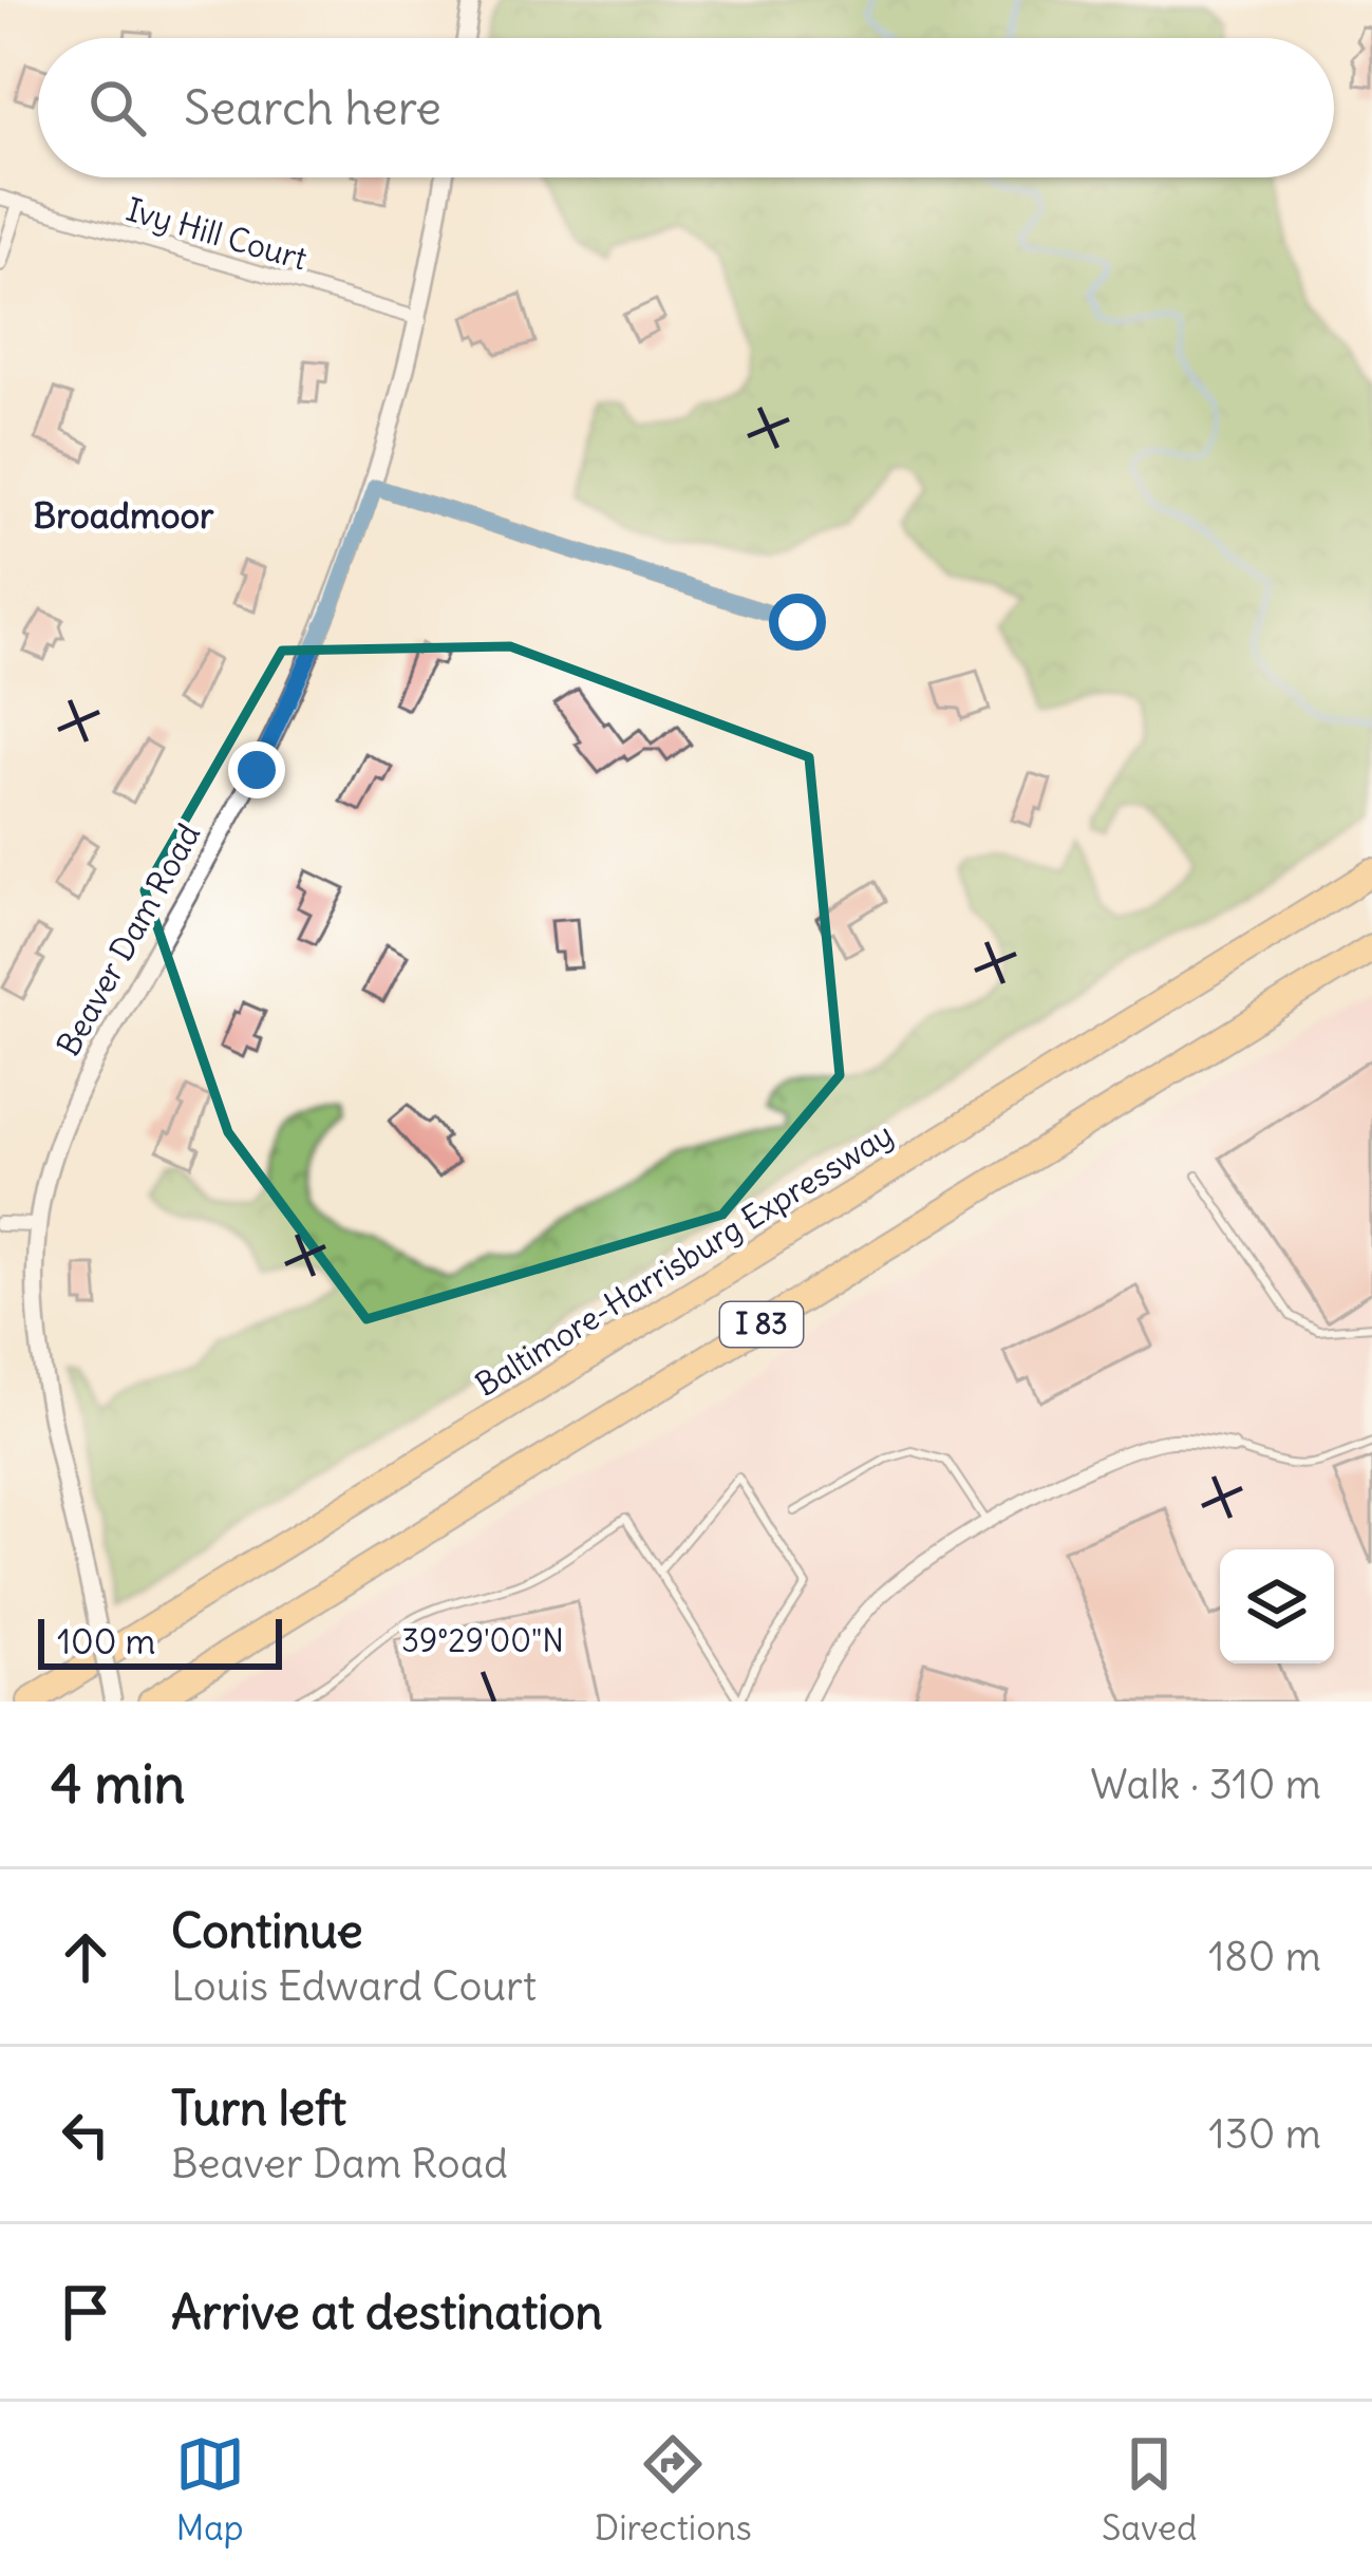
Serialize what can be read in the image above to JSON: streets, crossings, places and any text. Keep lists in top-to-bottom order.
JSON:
{
  "streets": {
    "highway": ["Baltimore-Harrisburg Expressway", "I 83"],
    "street": ["Ivy Hill Court", "Beaver Dam Road"]
  },
  "crossings": [
    ["Ivy Hill Court", "Beaver Dam Road"]
  ],
  "districts": ["Broadmoor"],
  "scale_bar": "100 m",
  "page": {
    "search": "Search here",
    "scale": "100 m",
    "heading": ["4 min", "Walk · 310 m"],
    "list": [
      ["Continue", "Louis Edward Court", "180 m"],
      ["Turn left", "Beaver Dam Road", "130 m"],
      "Arrive at destination"
    ],
    "nav": ["Map", "Directions", "Saved"]
  },
  "coordinates": ["39°29'00\"N"]
}
